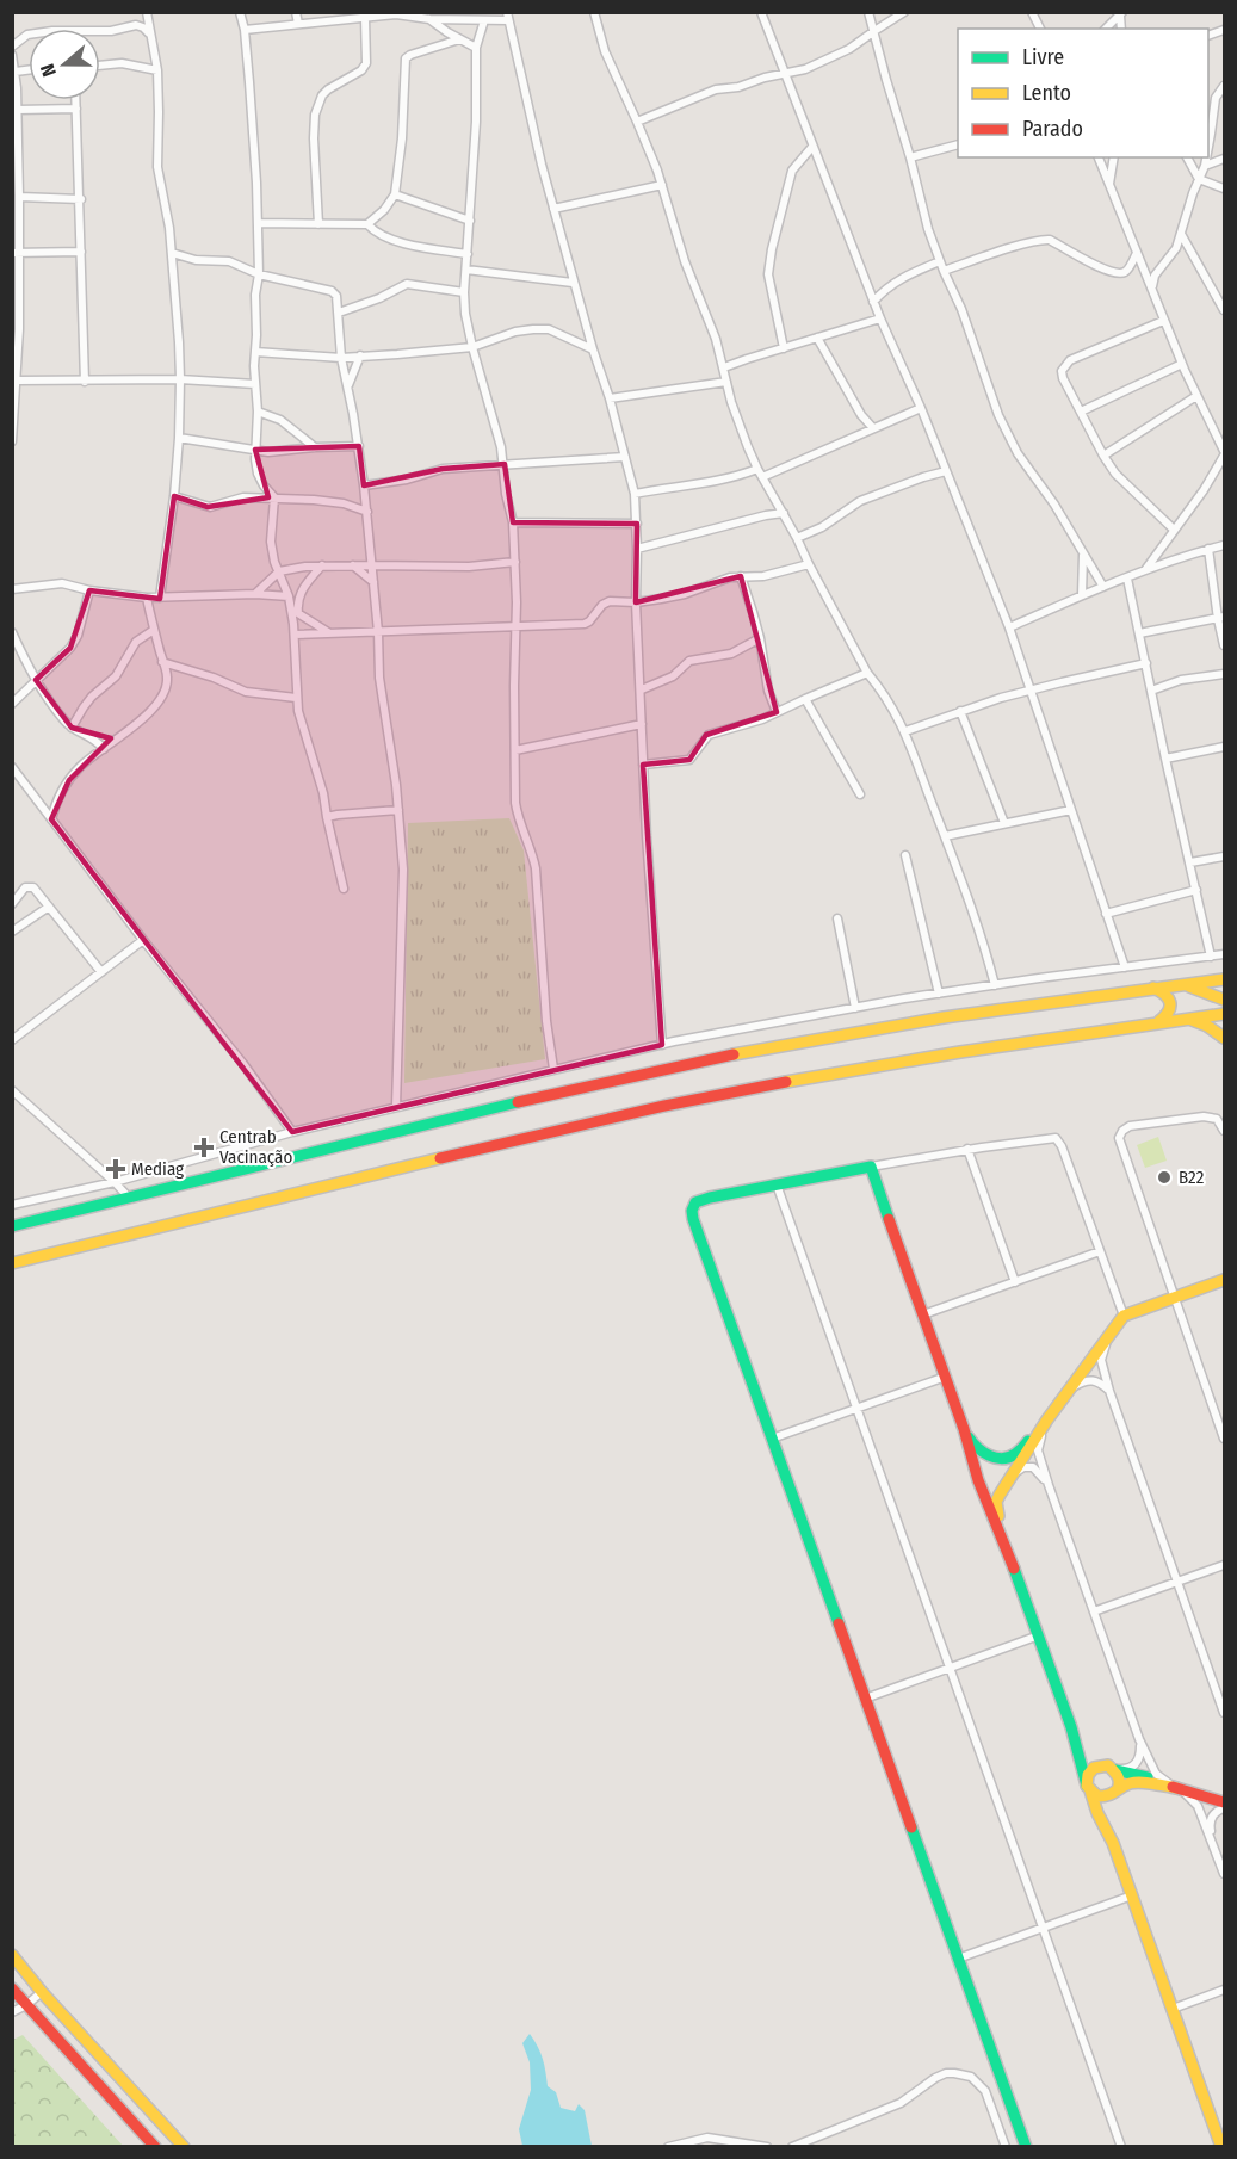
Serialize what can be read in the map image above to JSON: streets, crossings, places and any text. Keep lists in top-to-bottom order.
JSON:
{
  "places": {
    "health": ["Centrab Vacinação", "Mediag"],
    "other": ["B22"]
  },
  "legend": ["Livre", "Lento", "Parado"],
  "north": "left"
}
